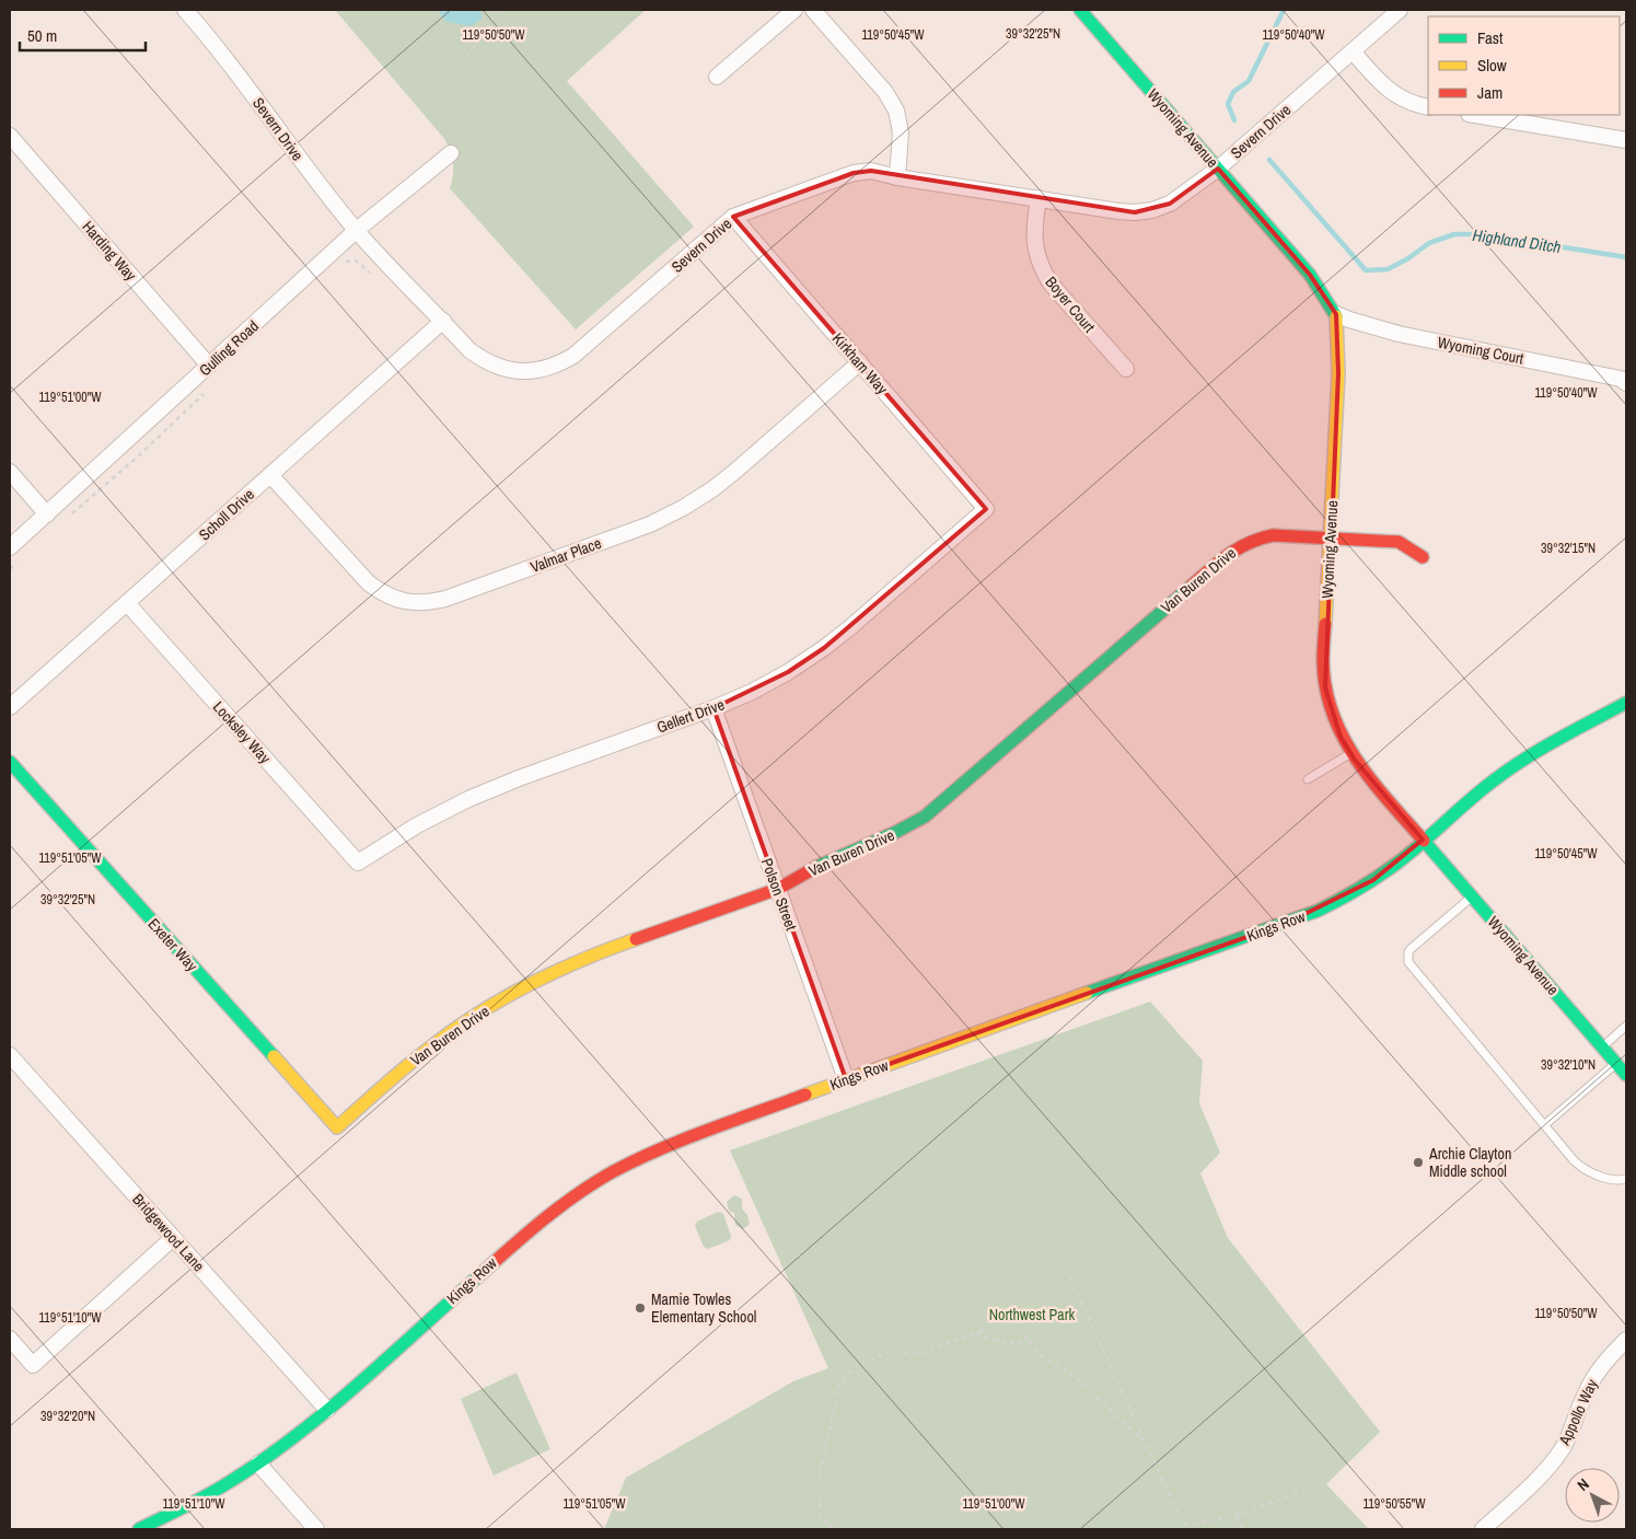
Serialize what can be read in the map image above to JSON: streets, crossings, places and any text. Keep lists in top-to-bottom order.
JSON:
{
  "streets": {
    "street": [
      "Wyoming Avenue",
      "Severn Drive",
      "Harding Way",
      "Boyer Court",
      "Gulling Road",
      "Wyoming Court",
      "Kirkham Way",
      "Scholl Drive",
      "Valmar Place",
      "Van Buren Drive",
      "Gellert Drive",
      "Locksley Way",
      "Polson Street",
      "Kings Row",
      "Exeter Way",
      "Bridgewood Lane",
      "Appollo Way"
    ]
  },
  "crossings": [
    ["Wyoming Avenue", "Severn Drive"],
    ["Wyoming Avenue", "Wyoming Court"],
    ["Wyoming Avenue", "Van Buren Drive"],
    ["Wyoming Avenue", "Kings Row"],
    ["Severn Drive", "Boyer Court"],
    ["Severn Drive", "Gulling Road"],
    ["Severn Drive", "Kirkham Way"],
    ["Severn Drive", "Scholl Drive"],
    ["Harding Way", "Gulling Road"],
    ["Kirkham Way", "Valmar Place"],
    ["Kirkham Way", "Gellert Drive"],
    ["Scholl Drive", "Valmar Place"],
    ["Scholl Drive", "Locksley Way"],
    ["Van Buren Drive", "Polson Street"],
    ["Van Buren Drive", "Exeter Way"],
    ["Gellert Drive", "Locksley Way"],
    ["Gellert Drive", "Polson Street"],
    ["Polson Street", "Kings Row"],
    ["Kings Row", "Bridgewood Lane"]
  ],
  "water": ["Highland Ditch"],
  "parks": ["Northwest Park"],
  "places": ["Archie Clayton Middle school", "Mamie Towles Elementary School"],
  "legend": ["Fast", "Slow", "Jam"],
  "scale_bar": "50 m",
  "north": "top left",
  "coordinates": [
    "39°32'25\"N",
    "119°50'50\"W",
    "119°50'45\"W",
    "119°50'40\"W",
    "119°51'00\"W",
    "39°32'15\"N",
    "119°51'05\"W",
    "39°32'10\"N",
    "119°51'10\"W",
    "39°32'20\"N",
    "119°50'55\"W"
  ]
}
